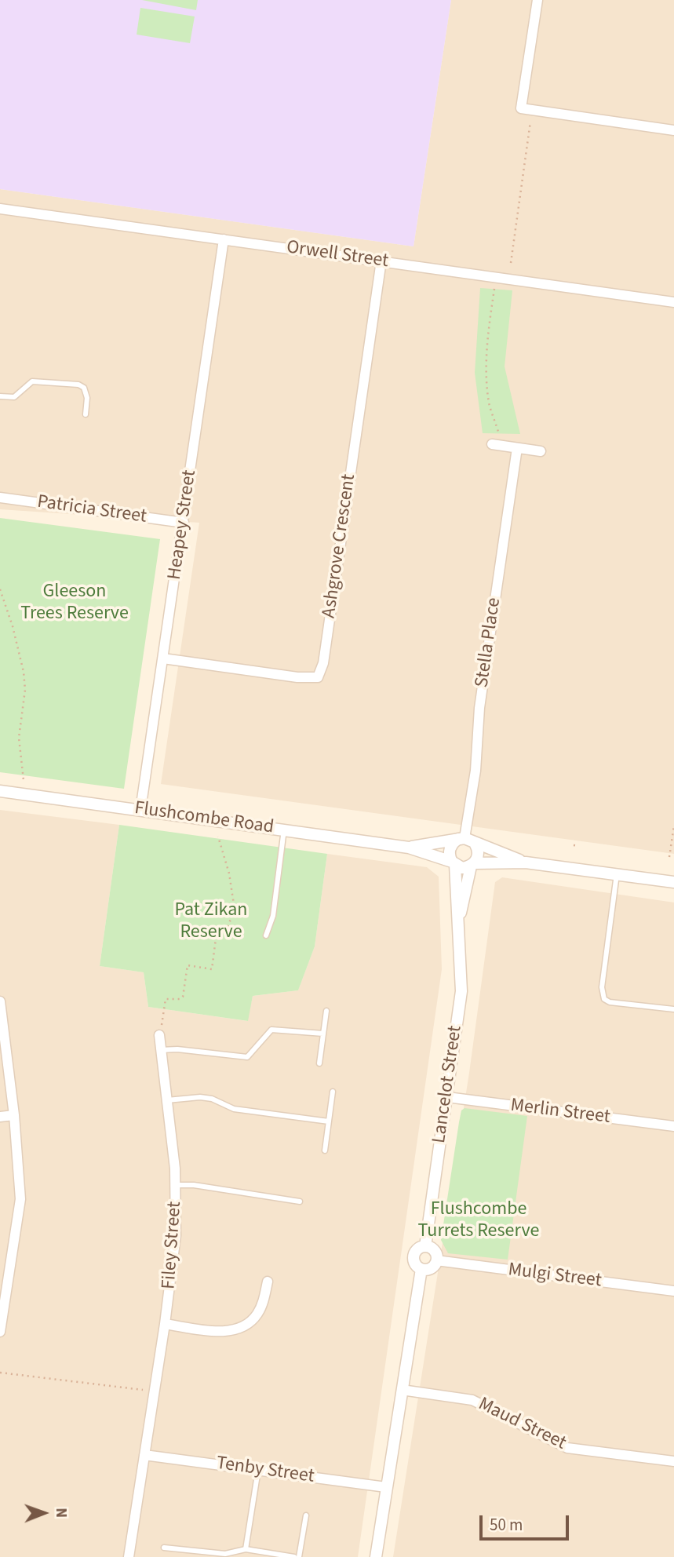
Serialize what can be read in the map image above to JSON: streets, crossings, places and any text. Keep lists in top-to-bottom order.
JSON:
{
  "streets": {
    "street": [
      "Orwell Street",
      "Patricia Street",
      "Heapey Street",
      "Ashgrove Crescent",
      "Stella Place",
      "Flushcombe Road",
      "Lancelot Street",
      "Merlin Street",
      "Filey Street",
      "Mulgi Street",
      "Maud Street",
      "Tenby Street"
    ]
  },
  "crossings": [
    ["Orwell Street", "Heapey Street"],
    ["Orwell Street", "Ashgrove Crescent"],
    ["Patricia Street", "Heapey Street"],
    ["Heapey Street", "Ashgrove Crescent"],
    ["Heapey Street", "Flushcombe Road"],
    ["Stella Place", "Flushcombe Road"],
    ["Stella Place", "Lancelot Street"],
    ["Flushcombe Road", "Lancelot Street"],
    ["Lancelot Street", "Merlin Street"],
    ["Lancelot Street", "Mulgi Street"],
    ["Filey Street", "Tenby Street"]
  ],
  "parks": ["Gleeson Trees Reserve", "Pat Zikan Reserve", "Flushcombe Turrets Reserve"],
  "scale_bar": "50 m",
  "north": "right"
}
